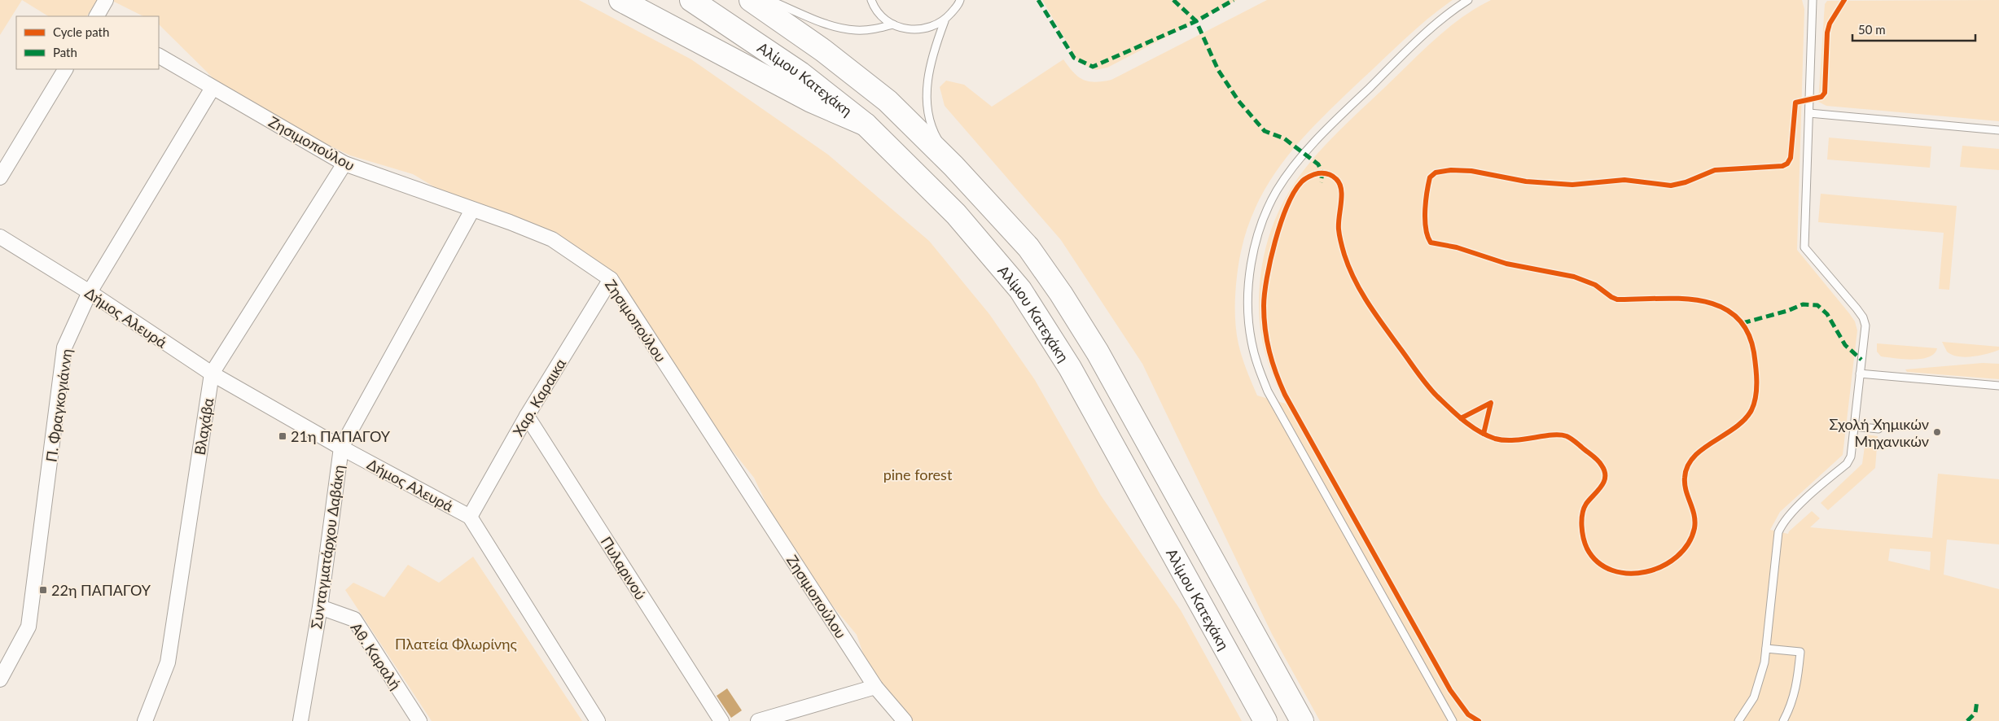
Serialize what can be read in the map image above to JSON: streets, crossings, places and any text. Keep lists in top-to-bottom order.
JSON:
{
  "streets": {
    "main road": ["Αλίμου Κατεχάκη"],
    "street": [
      "Ζησιμοπούλου",
      "Δήμος Αλευρά",
      "Χαρ. Καραικα",
      "Π. Φραγκογιάννη",
      "Βλαχάβα",
      "Συνταγματάρχου Δαβάκη",
      "Πυλαρινού",
      "Αθ. Καραλή"
    ]
  },
  "crossings": [
    ["Ζησιμοπούλου", "Χαρ. Καραικα"],
    ["Ζησιμοπούλου", "Π. Φραγκογιάννη"],
    ["Ζησιμοπούλου", "Βλαχάβα"],
    ["Ζησιμοπούλου", "Συνταγματάρχου Δαβάκη"],
    ["Δήμος Αλευρά", "Χαρ. Καραικα"],
    ["Δήμος Αλευρά", "Π. Φραγκογιάννη"],
    ["Δήμος Αλευρά", "Βλαχάβα"],
    ["Δήμος Αλευρά", "Συνταγματάρχου Δαβάκη"],
    ["Χαρ. Καραικα", "Πυλαρινού"],
    ["Συνταγματάρχου Δαβάκη", "Αθ. Καραλή"]
  ],
  "parks": ["pine forest", "Πλατεία Φλωρίνης"],
  "places": {
    "other": ["Σχολή Χημικών Μηχανικών"],
    "transit": ["21η ΠΑΠΑΓΟΥ", "22η ΠΑΠΑΓΟΥ"]
  },
  "legend": ["Cycle path", "Path"],
  "scale_bar": "50 m"
}
